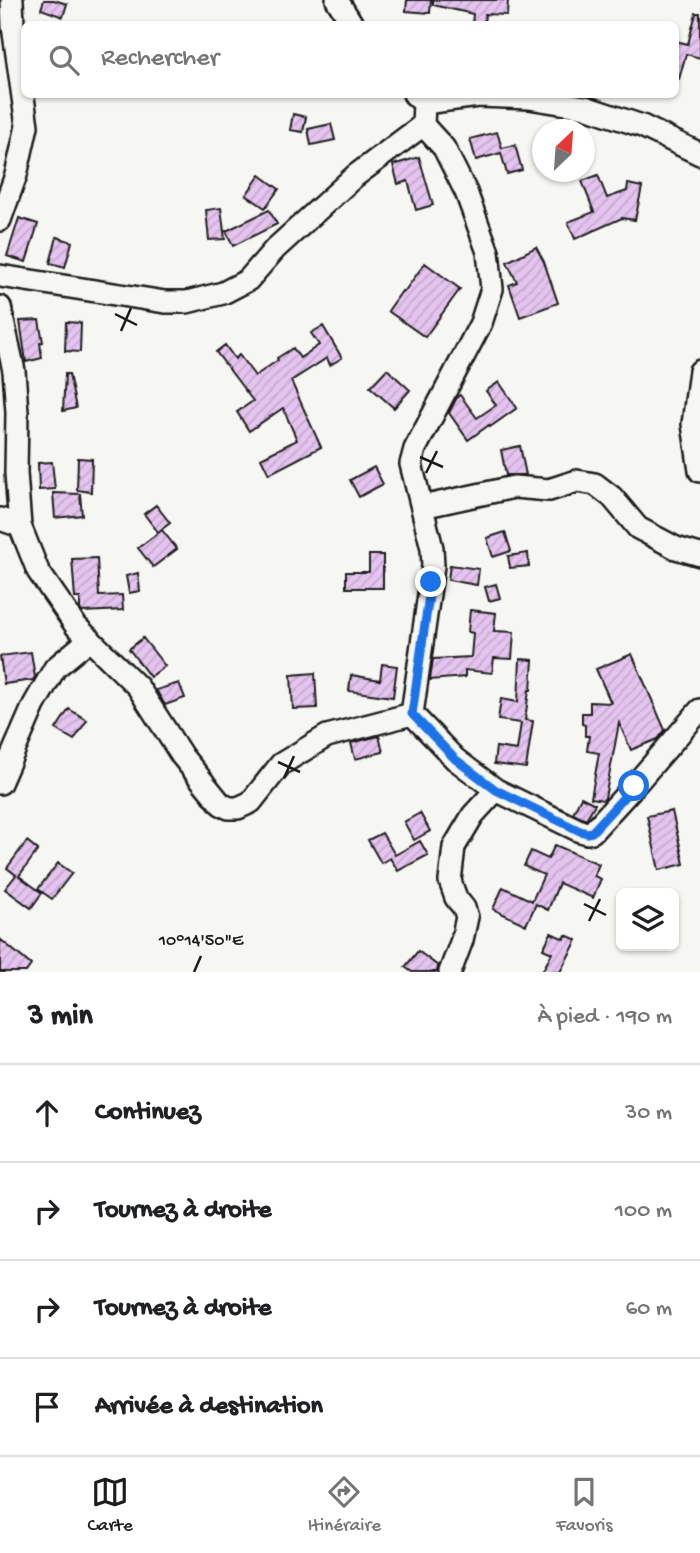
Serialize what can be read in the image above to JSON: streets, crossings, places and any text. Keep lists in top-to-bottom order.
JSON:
{
  "north": "top right",
  "page": {
    "search": "Rechercher",
    "heading": ["3 min", "À pied · 190 m"],
    "list": [
      ["Continuez", "30 m"],
      ["Tournez à droite", "100 m"],
      ["Tournez à droite", "60 m"],
      "Arrivée à destination"
    ],
    "nav": ["Carte", "Itinéraire", "Favoris"]
  },
  "coordinates": ["10°14'50\"E"]
}
